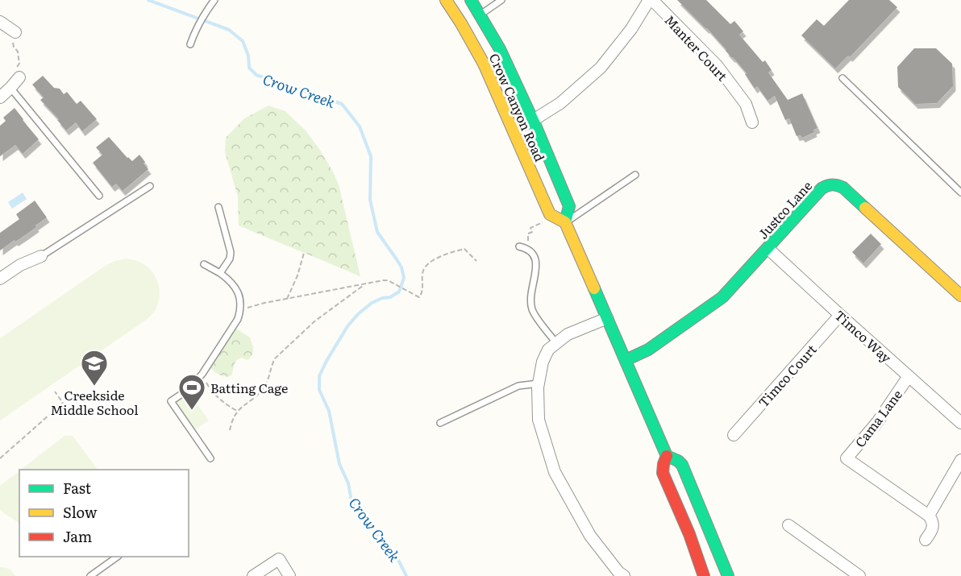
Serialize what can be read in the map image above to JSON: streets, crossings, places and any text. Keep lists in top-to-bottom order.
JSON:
{
  "streets": {
    "main road": ["Crow Canyon Road", "Justco Lane"],
    "street": [
      "Manter Court",
      "Timco Way",
      "Timco Court",
      "Cama Lane"
    ]
  },
  "crossings": [
    ["Crow Canyon Road", "Justco Lane"],
    ["Justco Lane", "Timco Way"],
    ["Timco Way", "Timco Court"],
    ["Timco Way", "Cama Lane"]
  ],
  "water": ["Crow Creek"],
  "places": {
    "school or university": ["Creekside Middle School"],
    "sports": ["Batting Cage"]
  },
  "legend": ["Fast", "Slow", "Jam"]
}
